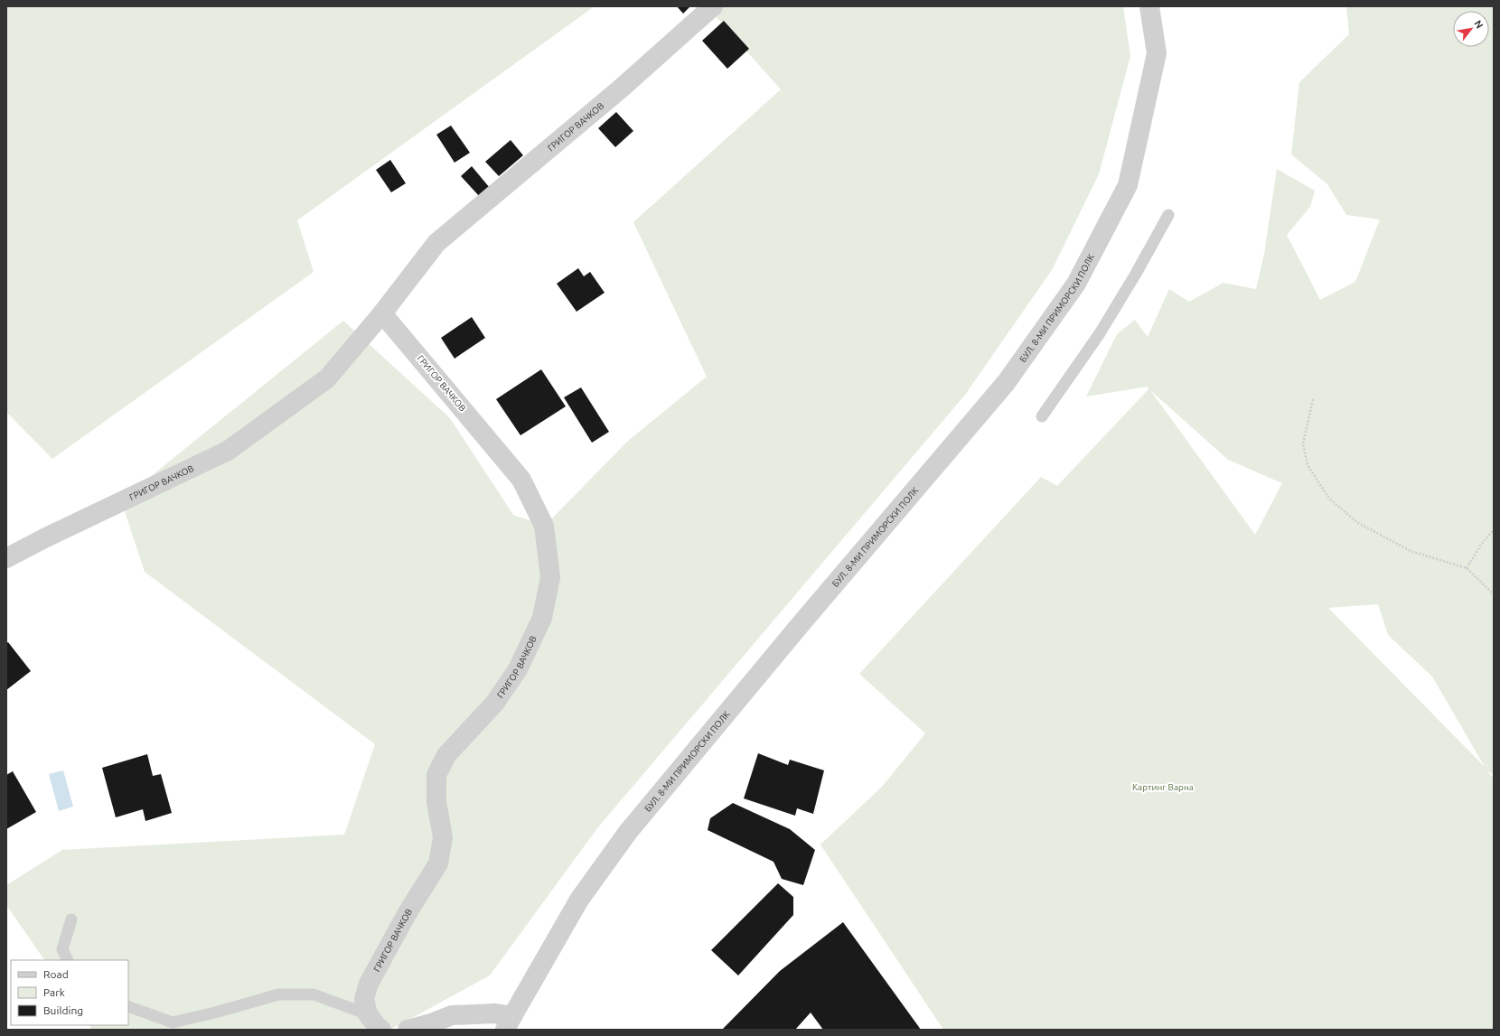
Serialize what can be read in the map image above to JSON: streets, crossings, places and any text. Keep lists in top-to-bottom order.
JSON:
{
  "streets": {
    "street": ["ГРИГОР ВАЧКОВ", "БУЛ. 8-МИ ПРИМОРСКИ ПОЛК"]
  },
  "parks": ["Картинг Варна"],
  "legend": ["Road", "Park", "Building"],
  "north": "top right"
}
